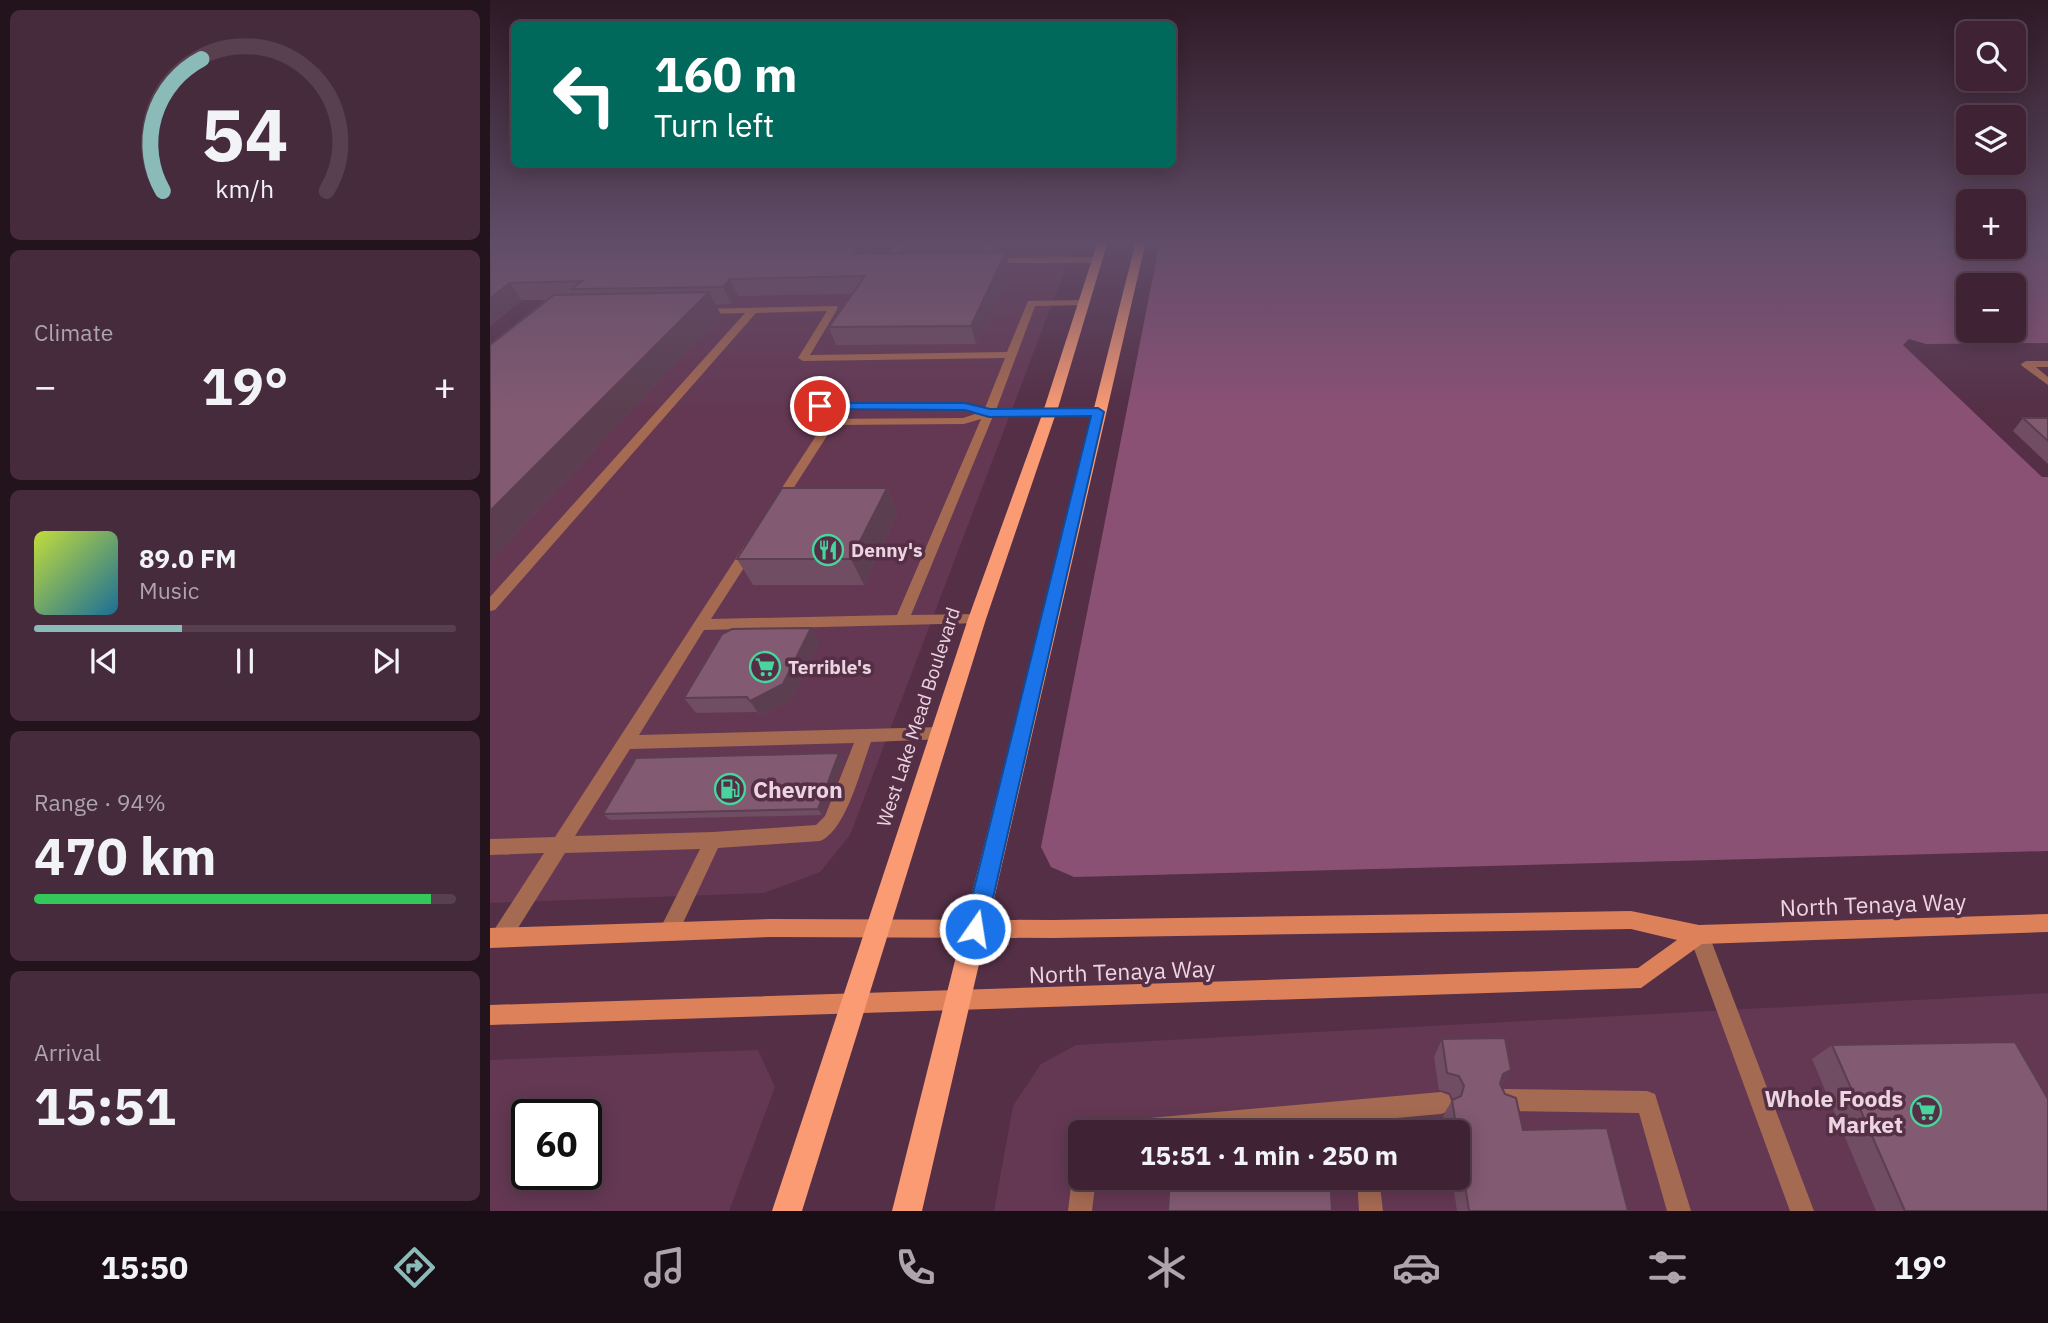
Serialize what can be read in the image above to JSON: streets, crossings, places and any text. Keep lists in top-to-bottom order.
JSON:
{
  "streets": {
    "main road": ["West Lake Mead Boulevard", "North Tenaya Way"]
  },
  "crossings": [
    ["West Lake Mead Boulevard", "North Tenaya Way"]
  ],
  "places": {
    "restaurant": ["Denny's"],
    "supermarket": ["Terrible's", "Whole Foods Market"],
    "fuel station": ["Chevron"]
  },
  "page": {
    "map_buttons": ["+", "−"],
    "turn": ["160 m", "Turn left"],
    "tile": [
      "Climate",
      ["Range · 94%", "470 km"],
      ["Arrival", "15:51"]
    ],
    "heat": ["−", "19°", "+"],
    "song": ["89.0 FM", "Music"],
    "limit": "60",
    "trip": "15:51 · 1 min · 250 m",
    "tabs": ["15:50", "19°"],
    "gauge": ["54", "km/h"]
  }
}
